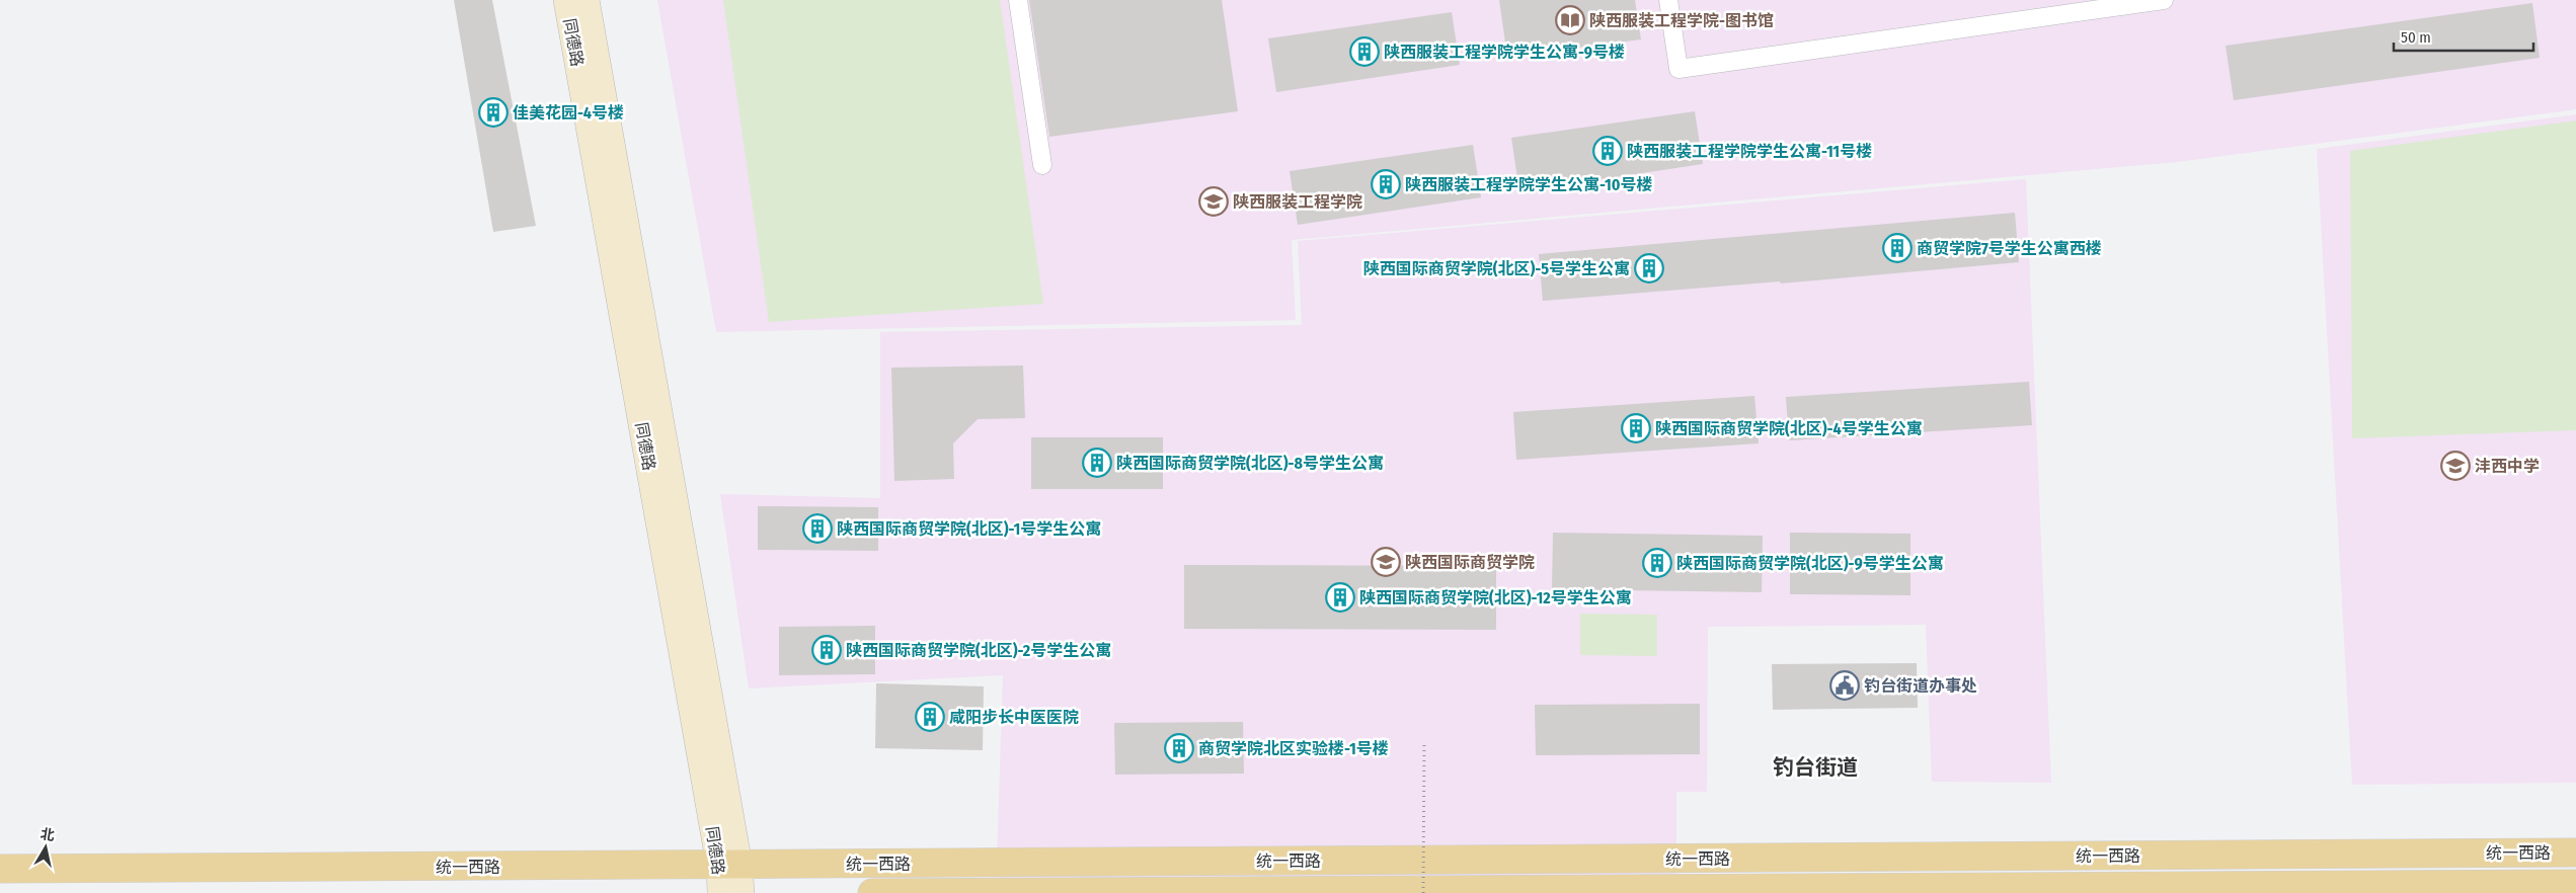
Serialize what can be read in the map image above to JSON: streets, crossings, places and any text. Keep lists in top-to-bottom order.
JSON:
{
  "streets": {
    "main road": ["统一西路"],
    "street": ["同德路"]
  },
  "crossings": [
    ["同德路", "统一西路"]
  ],
  "districts": ["钓台街道"],
  "places": {
    "library": ["陕西服装工程学院-图书馆"],
    "building": [
      "陕西服装工程学院学生公寓-9号楼",
      "佳美花园-4号楼",
      "陕西服装工程学院学生公寓-11号楼",
      "陕西服装工程学院学生公寓-10号楼",
      "商贸学院7号学生公寓西楼",
      "陕西国际商贸学院(北区)-5号学生公寓",
      "陕西国际商贸学院(北区)-4号学生公寓",
      "陕西国际商贸学院(北区)-8号学生公寓",
      "陕西国际商贸学院(北区)-1号学生公寓",
      "陕西国际商贸学院(北区)-9号学生公寓",
      "陕西国际商贸学院(北区)-12号学生公寓",
      "陕西国际商贸学院(北区)-2号学生公寓",
      "咸阳步长中医医院",
      "商贸学院北区实验楼-1号楼"
    ],
    "school or university": ["陕西服装工程学院", "沣西中学", "陕西国际商贸学院"],
    "public building": ["钓台街道办事处"]
  },
  "scale_bar": "50 m",
  "north": "top"
}
